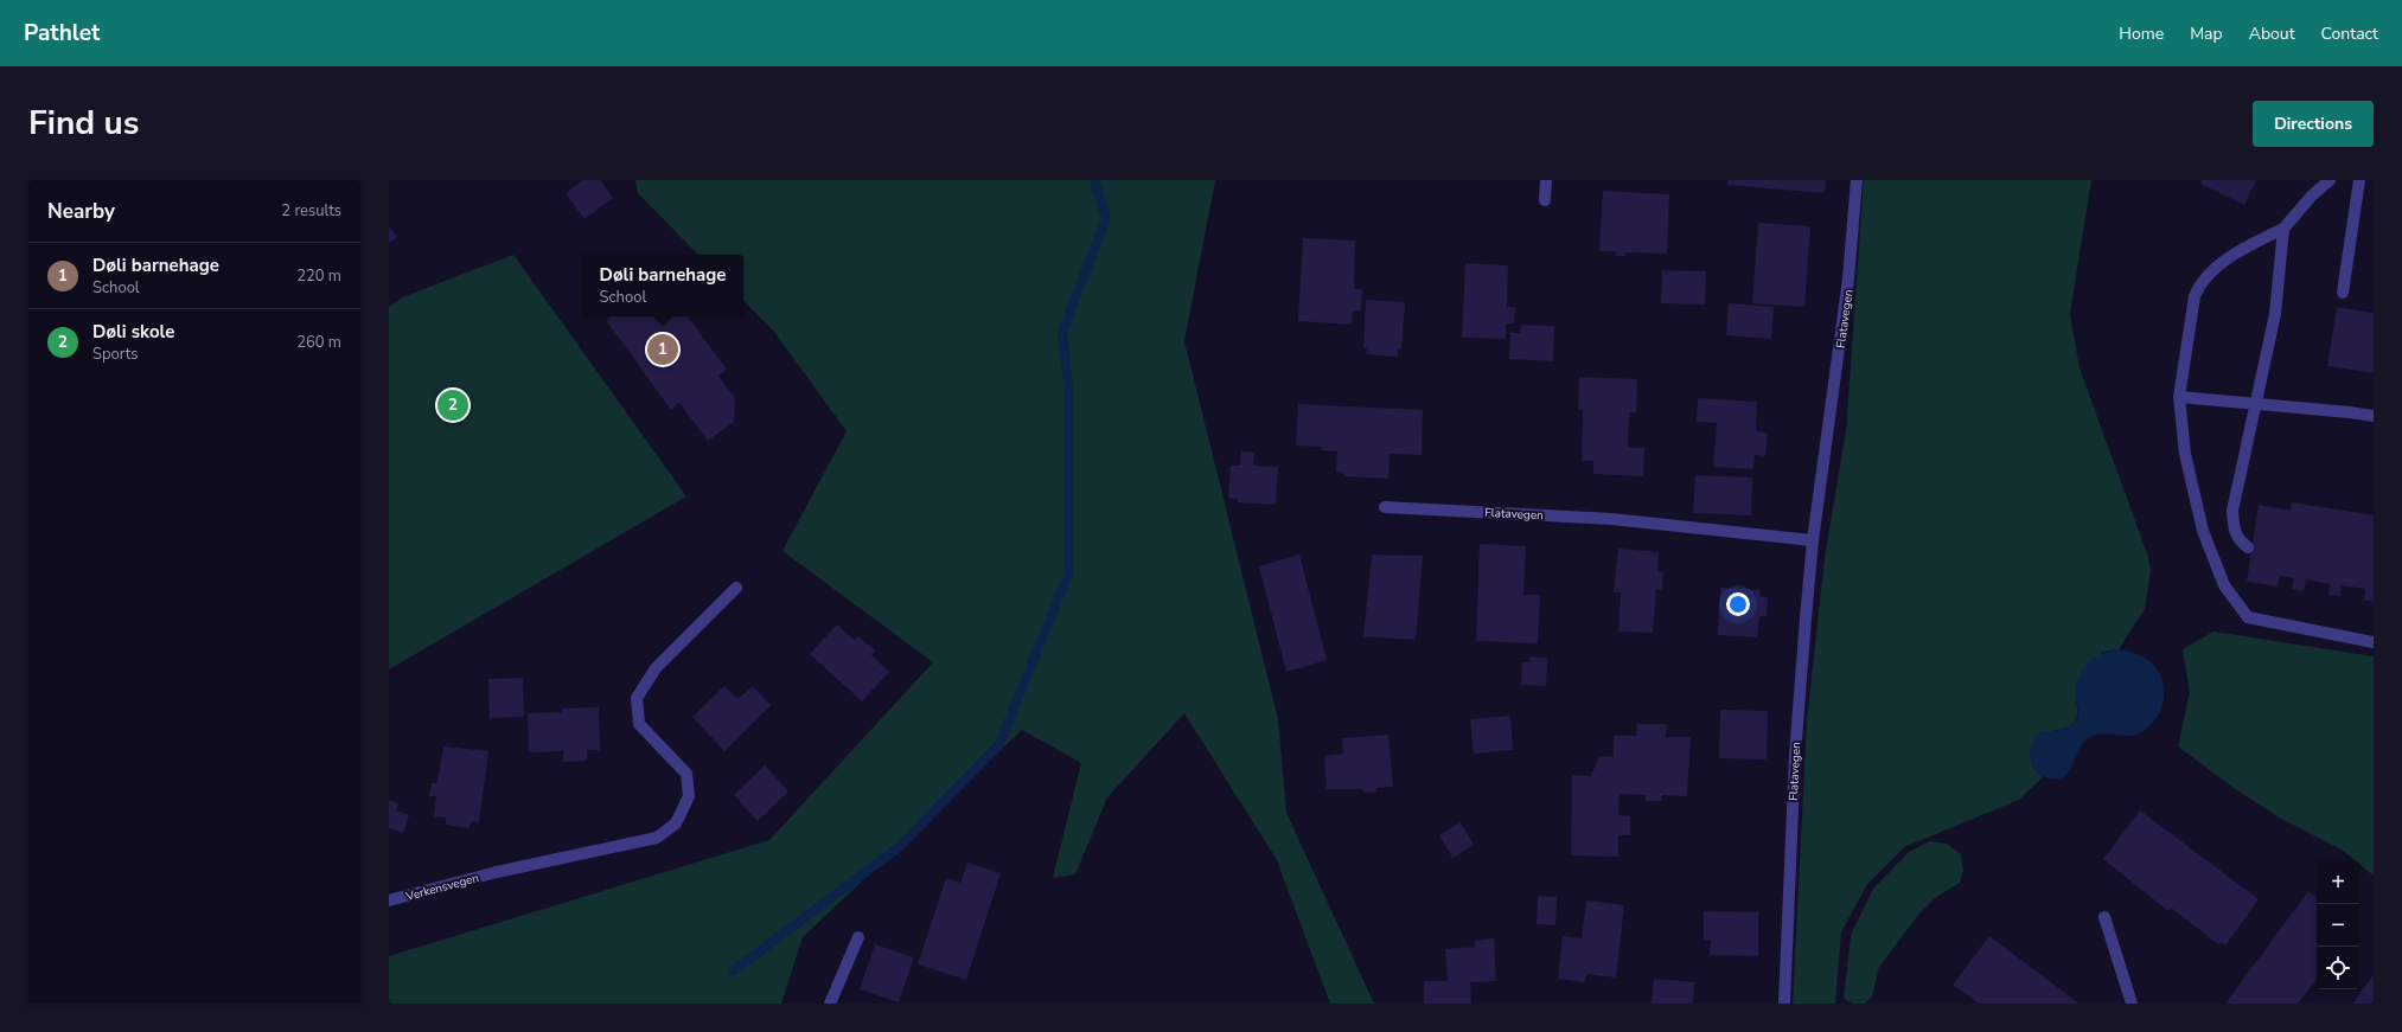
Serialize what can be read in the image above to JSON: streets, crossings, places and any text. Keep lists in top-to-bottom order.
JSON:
{
  "streets": {
    "street": ["Flatavegen", "Verkensvegen"]
  },
  "page": {
    "header": "Pathlet",
    "nav": [
      "Home",
      "Map",
      "About",
      "Contact"
    ],
    "title": "Find us",
    "buttons": "Directions",
    "heading": ["Nearby", "2 results"],
    "list": [
      {
        "mark": "1",
        "name": "Døli barnehage",
        "note": "School",
        "value": "220 m"
      },
      {
        "mark": "2",
        "name": "Døli skole",
        "note": "Sports",
        "value": "260 m"
      }
    ],
    "popup": ["Døli barnehage", "School"],
    "pins": ["1", "2"],
    "map_buttons": ["+", "−"]
  }
}
